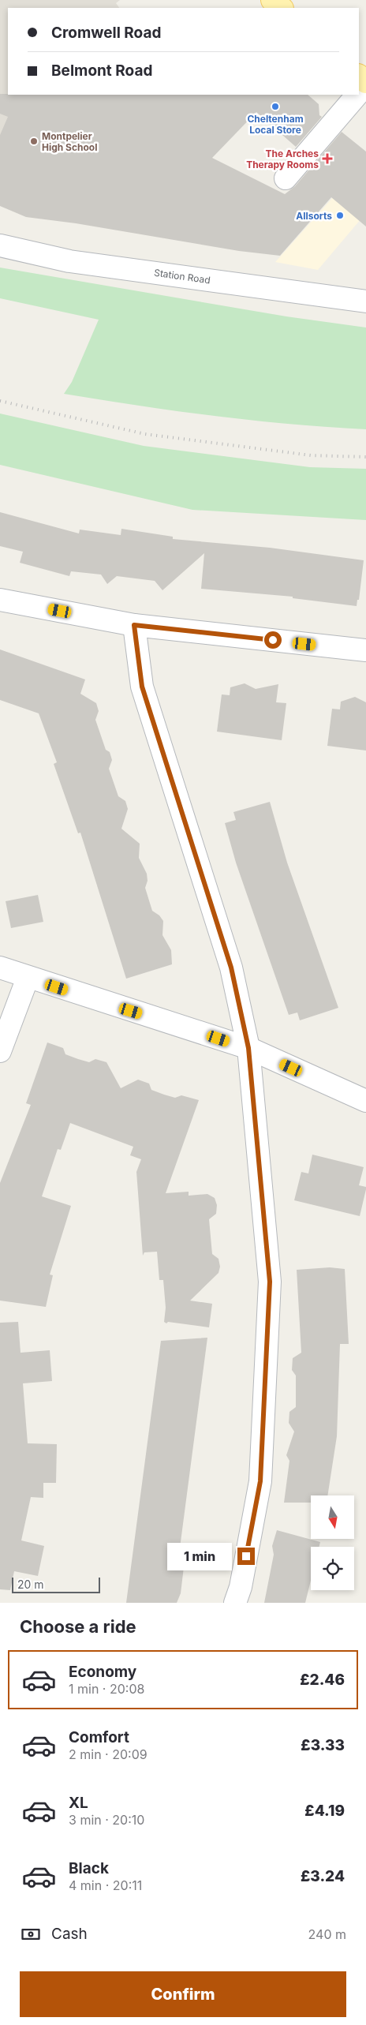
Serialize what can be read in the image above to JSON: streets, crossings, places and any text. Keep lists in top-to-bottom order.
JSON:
{
  "streets": {
    "street": ["Station Road"]
  },
  "places": {
    "other": ["Cheltenham Local Store", "Montpelier High School", "Allsorts"],
    "health": ["The Arches Therapy Rooms"]
  },
  "scale_bar": "20 m",
  "north": "bottom",
  "page": {
    "banner": ["Cromwell Road", "Belmont Road"],
    "bubble": "1 min",
    "scale": "20 m",
    "heading": "Choose a ride",
    "list": [
      {
        "name": "Economy",
        "note": "1 min · 20:08",
        "value": "£2.46"
      },
      {
        "name": "Comfort",
        "note": "2 min · 20:09",
        "value": "£3.33"
      },
      {
        "name": "XL",
        "note": "3 min · 20:10",
        "value": "£4.19"
      },
      {
        "name": "Black",
        "note": "4 min · 20:11",
        "value": "£3.24"
      }
    ],
    "pay": ["Cash", "240 m"],
    "buttons": "Confirm"
  }
}
